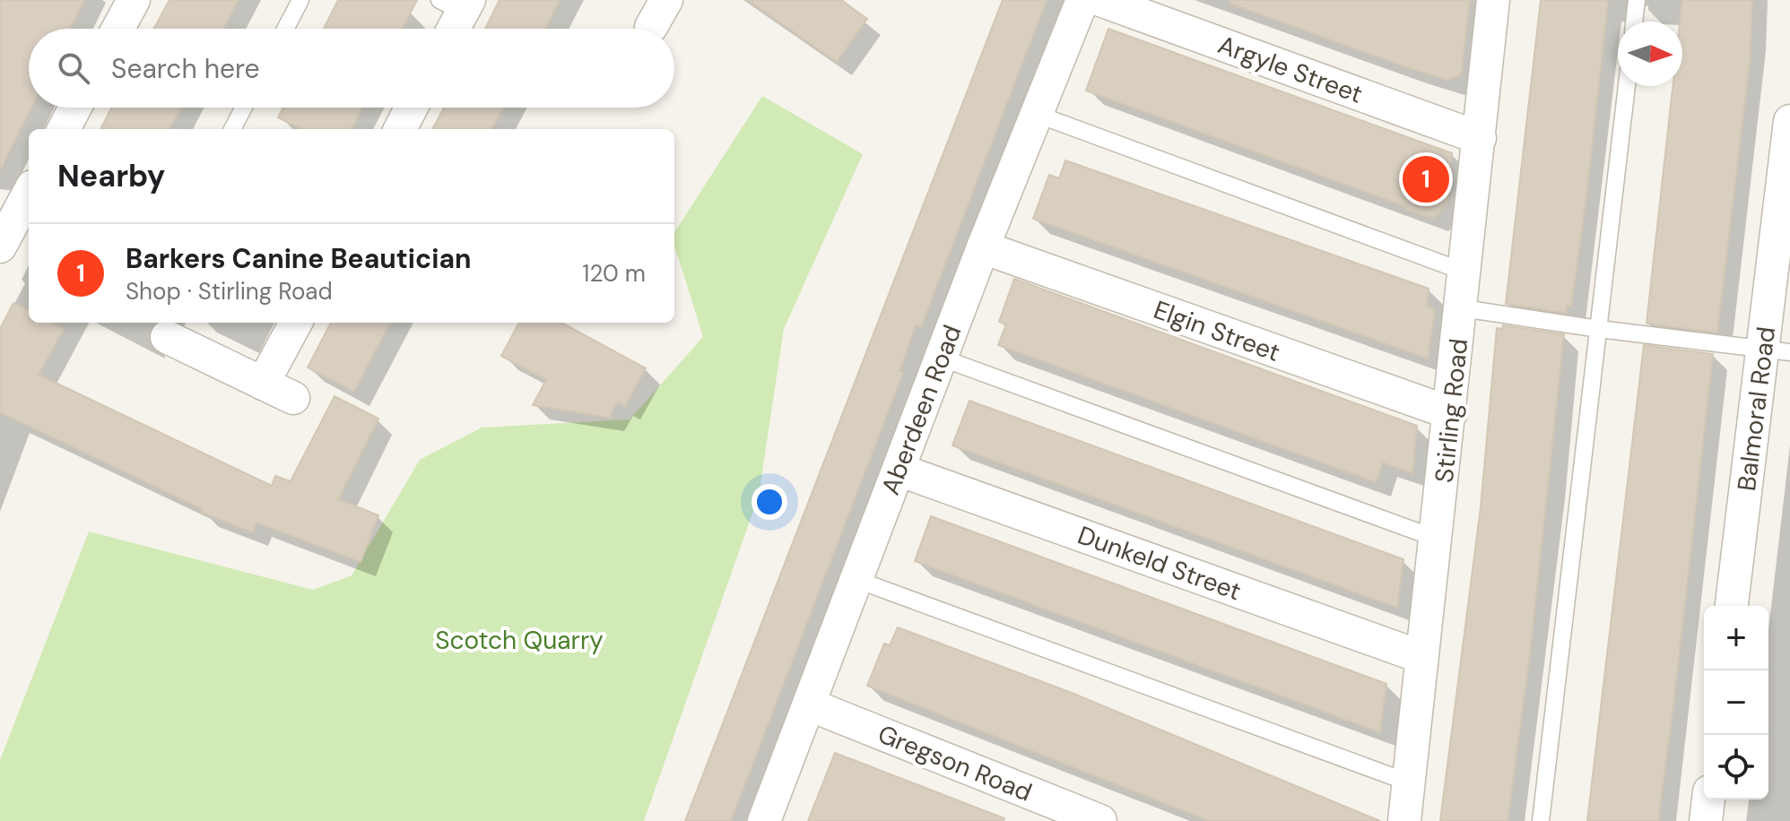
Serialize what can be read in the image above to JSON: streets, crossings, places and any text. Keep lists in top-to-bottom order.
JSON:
{
  "streets": {
    "street": [
      "Argyle Street",
      "Elgin Street",
      "Balmoral Road",
      "Aberdeen Road",
      "Stirling Road",
      "Dunkeld Street",
      "Gregson Road"
    ]
  },
  "crossings": [
    ["Argyle Street", "Stirling Road"],
    ["Elgin Street", "Aberdeen Road"],
    ["Elgin Street", "Stirling Road"],
    ["Aberdeen Road", "Dunkeld Street"],
    ["Aberdeen Road", "Gregson Road"],
    ["Stirling Road", "Dunkeld Street"]
  ],
  "parks": ["Scotch Quarry"],
  "north": "right",
  "page": {
    "search": "Search here",
    "heading": "Nearby",
    "pins": "1",
    "list": [
      {
        "mark": "1",
        "name": "Barkers Canine Beautician",
        "note": "Shop · Stirling Road",
        "value": "120 m"
      }
    ],
    "map_buttons": ["+", "−"]
  }
}
